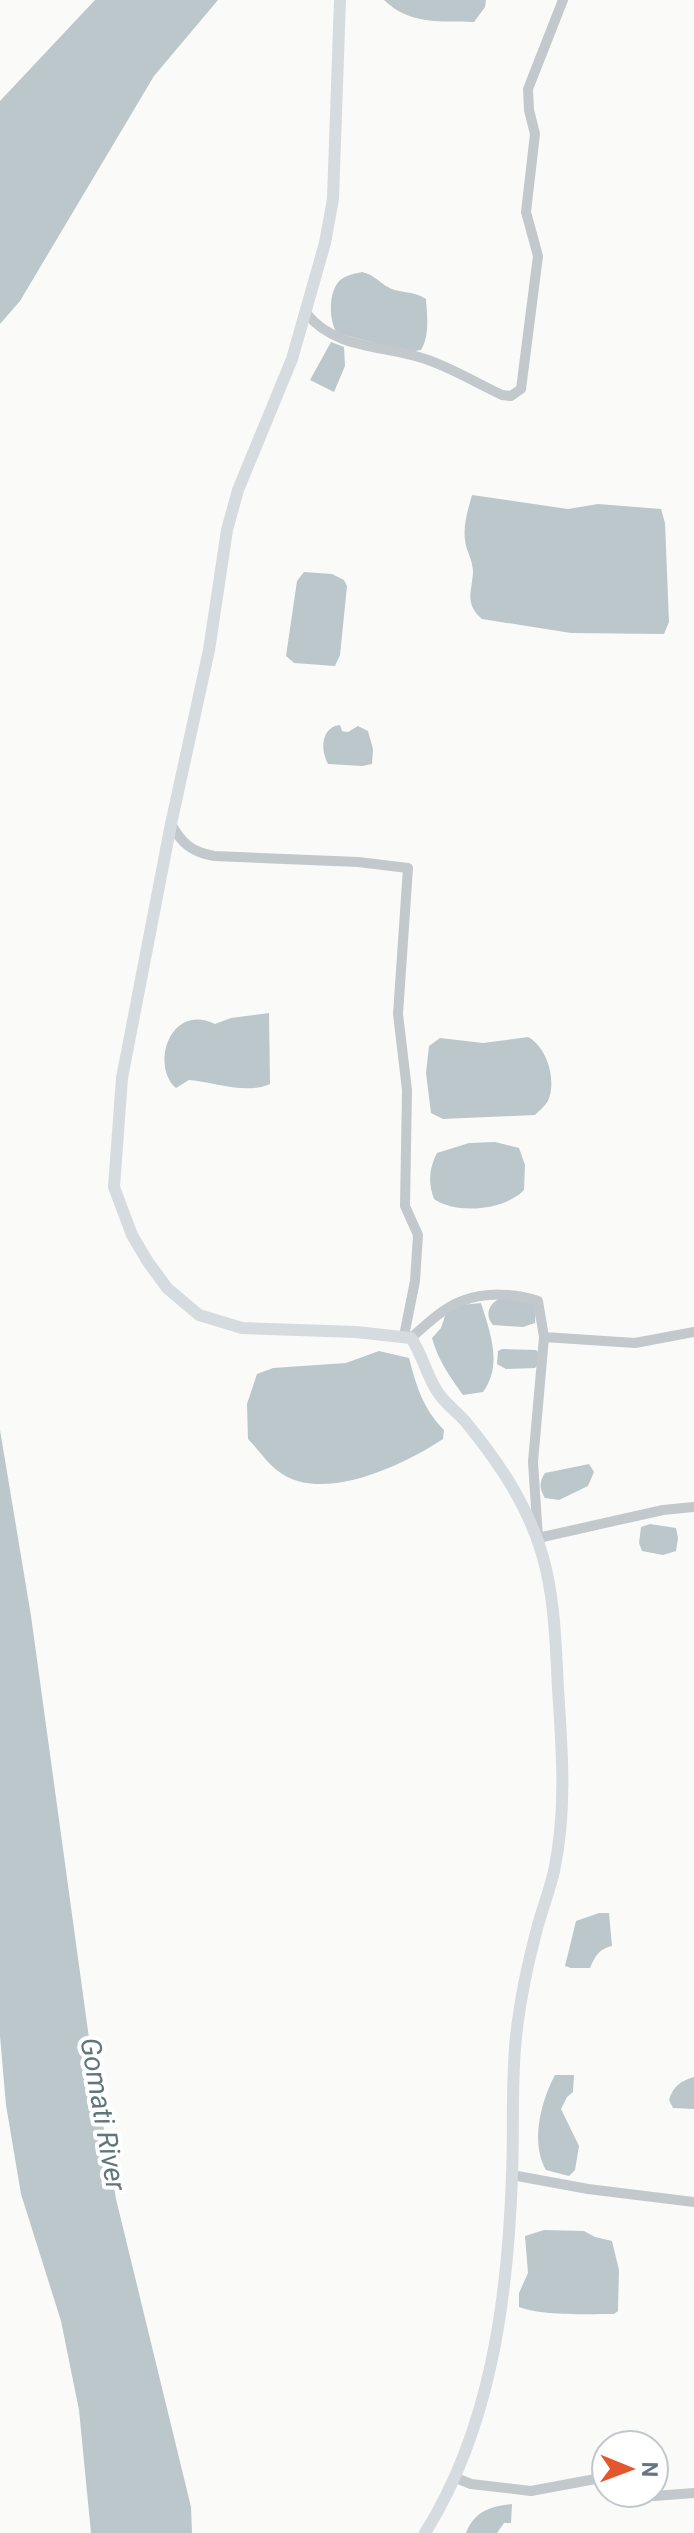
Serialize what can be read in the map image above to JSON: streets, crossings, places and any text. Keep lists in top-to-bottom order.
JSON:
{
  "water": ["Gomati River"],
  "north": "right"
}
